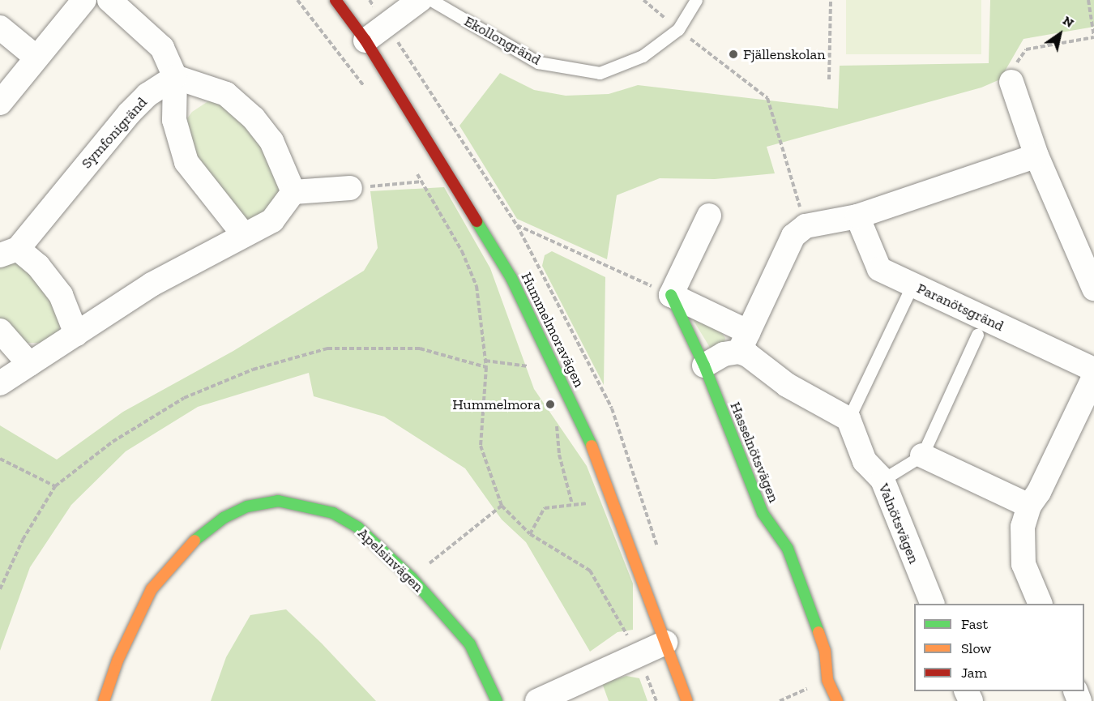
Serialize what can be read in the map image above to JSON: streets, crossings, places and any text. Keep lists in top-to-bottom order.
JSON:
{
  "streets": {
    "street": [
      "Symfonigränd",
      "Paranötsgränd",
      "Hummelmoravägen",
      "Hasselnötsvägen",
      "Valnötsvägen",
      "Apelsinvägen"
    ],
    "lane": ["Ekollongränd"]
  },
  "crossings": [
    ["Paranötsgränd", "Valnötsvägen"]
  ],
  "places": ["Fjällenskolan", "Hummelmora"],
  "legend": ["Fast", "Slow", "Jam"],
  "north": "top right"
}
